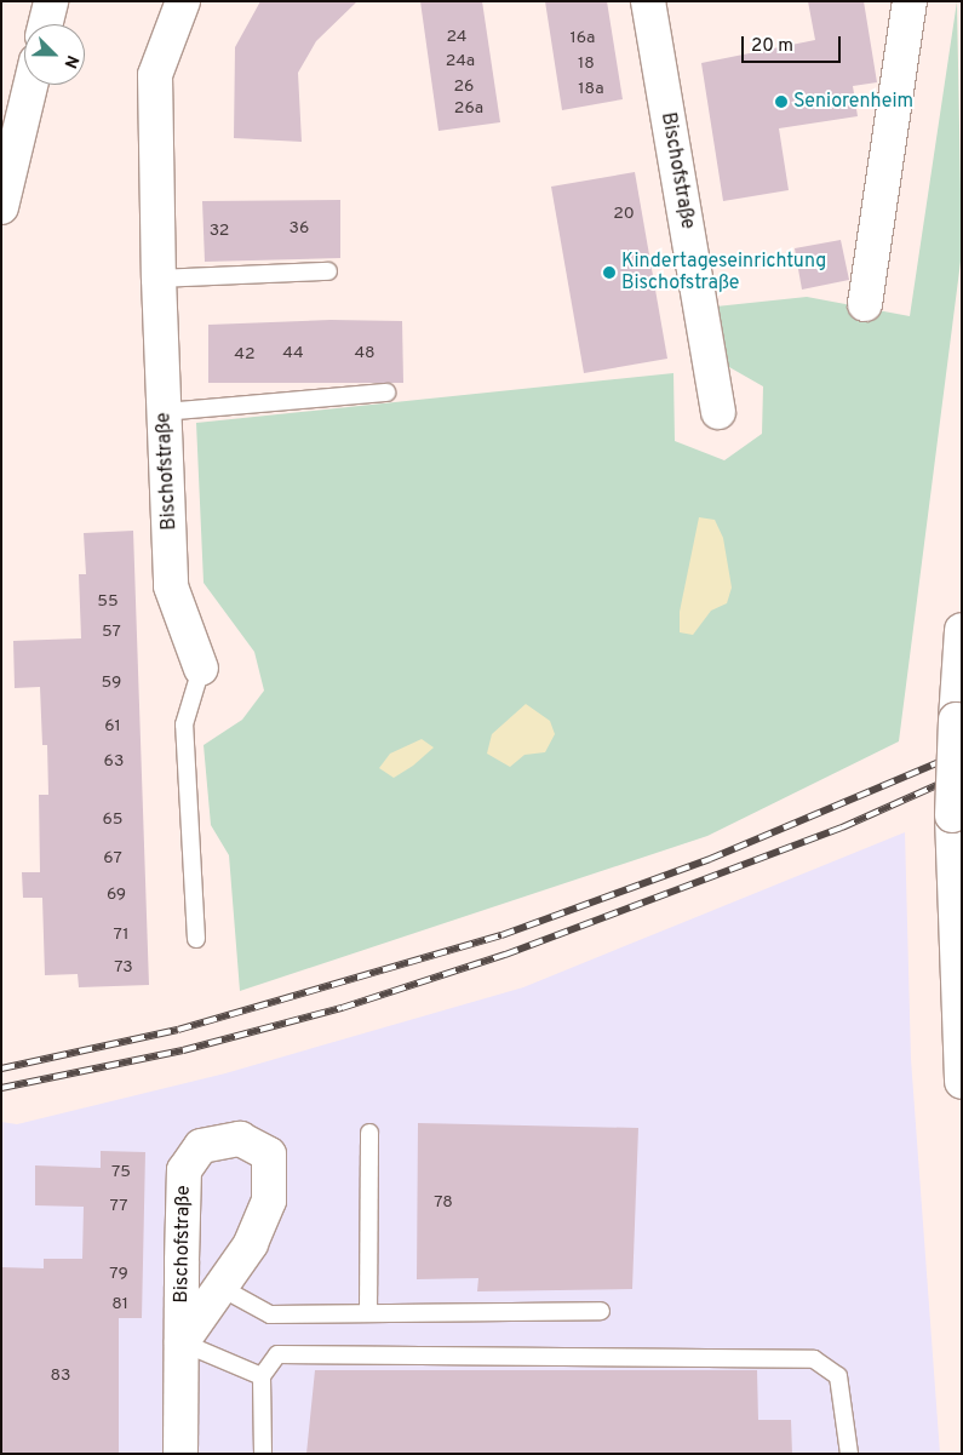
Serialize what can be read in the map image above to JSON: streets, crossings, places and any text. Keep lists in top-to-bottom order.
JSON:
{
  "streets": {
    "main road": ["Bischofstraße"]
  },
  "places": ["Seniorenheim", "Kindertageseinrichtung Bischofstraße"],
  "house_numbers": [
    "24",
    "16a",
    "24a",
    "18",
    "26",
    "18a",
    "26a",
    "20",
    "36",
    "32",
    "44",
    "48",
    "42",
    "55",
    "57",
    "59",
    "61",
    "63",
    "65",
    "67",
    "69",
    "71",
    "73",
    "75",
    "78",
    "77",
    "79",
    "81",
    "83"
  ],
  "scale_bar": "20 m",
  "north": "bottom right"
}
